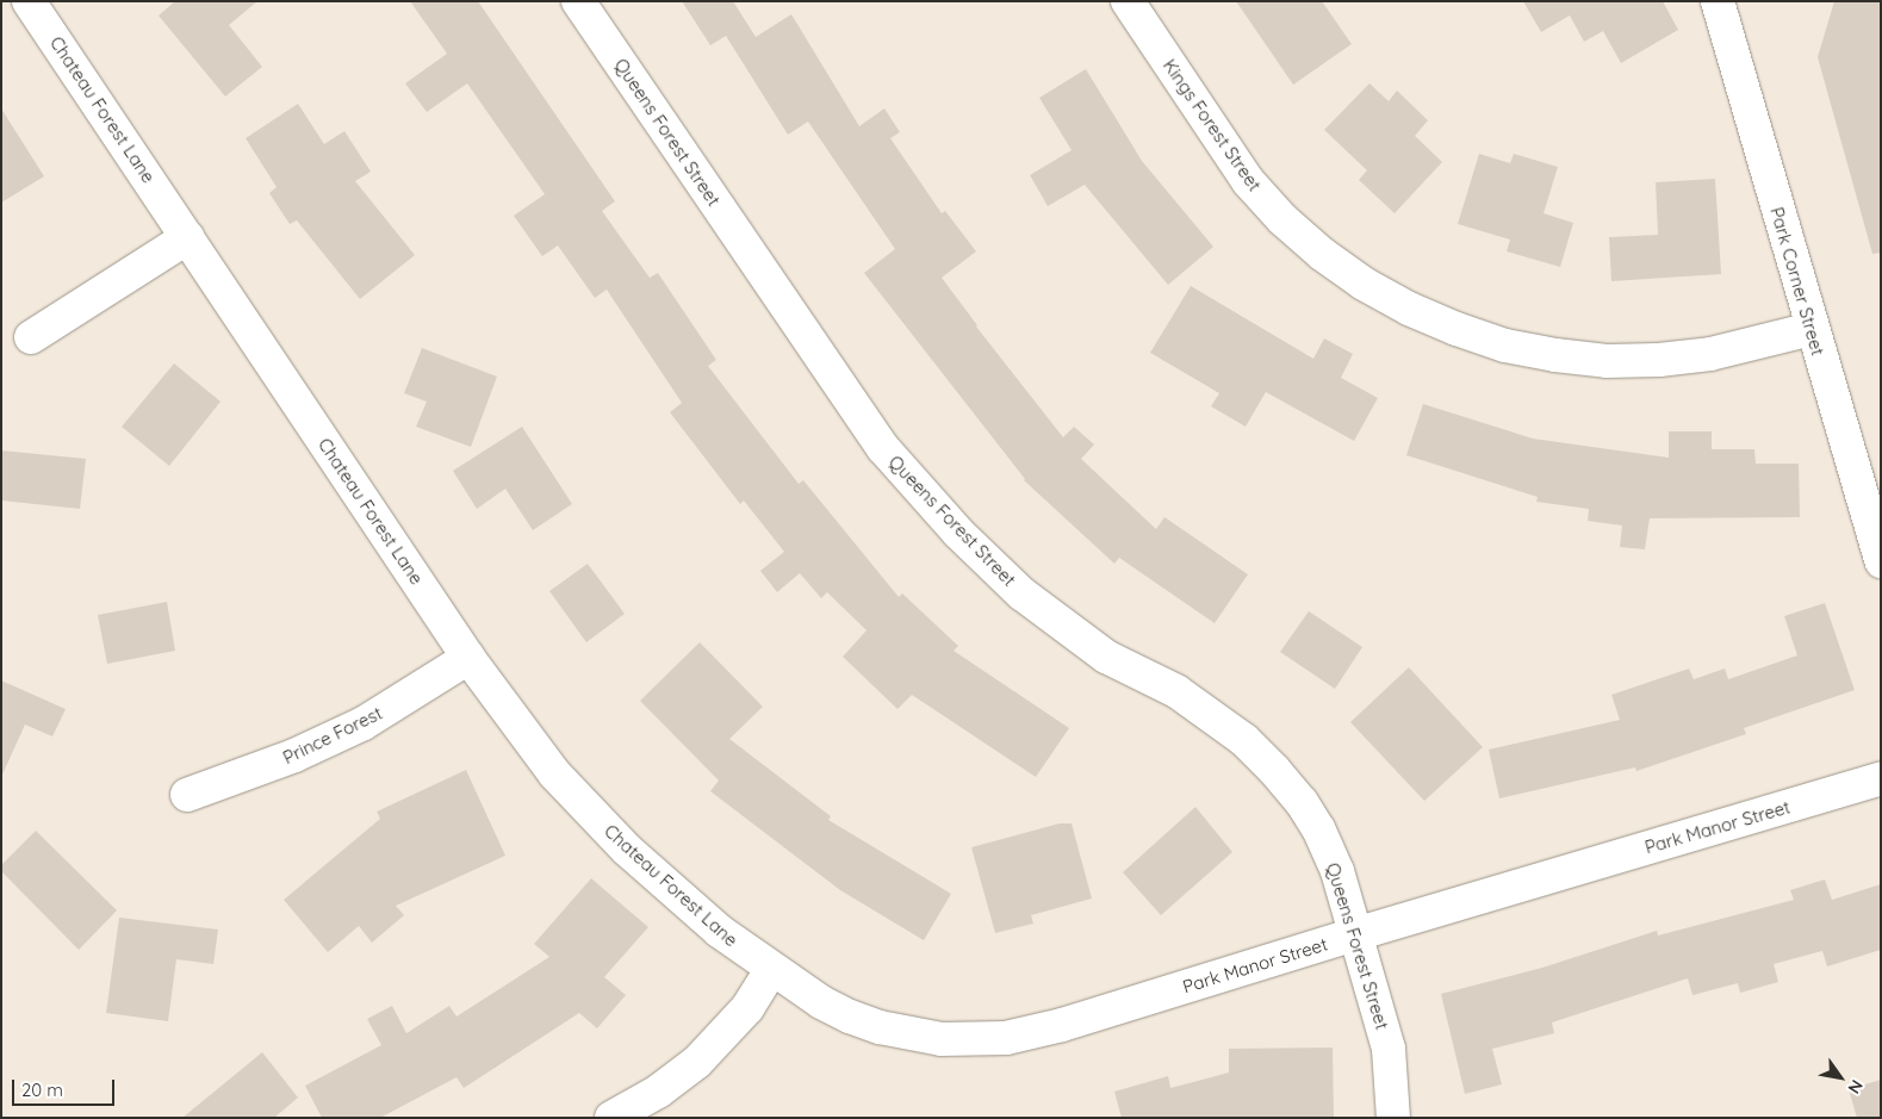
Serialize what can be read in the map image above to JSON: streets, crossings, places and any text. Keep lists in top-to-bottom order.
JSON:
{
  "streets": {
    "street": [
      "Chateau Forest Lane",
      "Kings Forest Street",
      "Queens Forest Street",
      "Park Corner Street",
      "Prince Forest",
      "Park Manor Street"
    ]
  },
  "crossings": [
    ["Chateau Forest Lane", "Prince Forest"],
    ["Chateau Forest Lane", "Park Manor Street"],
    ["Kings Forest Street", "Park Corner Street"],
    ["Queens Forest Street", "Park Manor Street"]
  ],
  "scale_bar": "20 m",
  "north": "bottom right"
}
